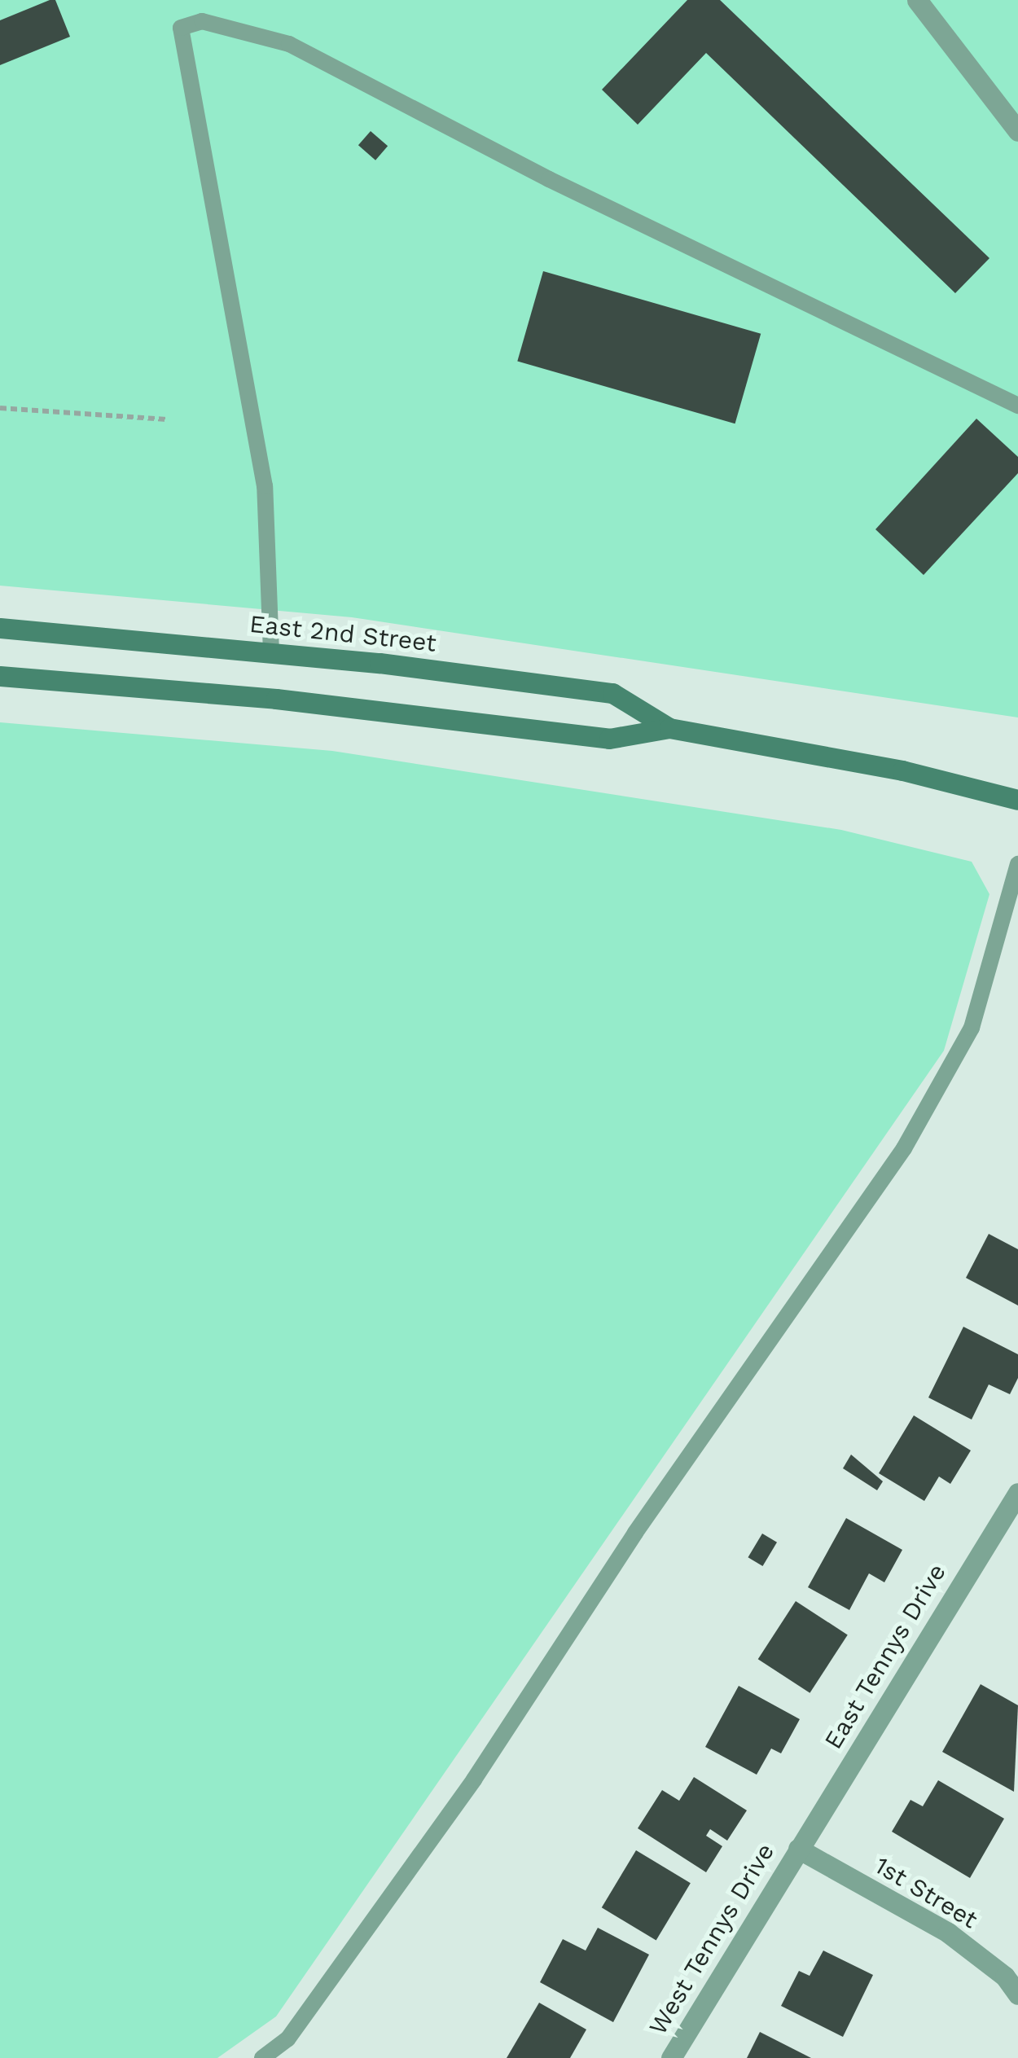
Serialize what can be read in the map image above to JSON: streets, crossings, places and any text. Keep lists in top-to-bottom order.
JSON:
{
  "streets": {
    "main road": ["East 2nd Street"],
    "street": ["East Tennys Drive", "1st Street", "West Tennys Drive"]
  },
  "crossings": [
    ["East Tennys Drive", "1st Street"],
    ["East Tennys Drive", "West Tennys Drive"],
    ["1st Street", "West Tennys Drive"]
  ]
}
